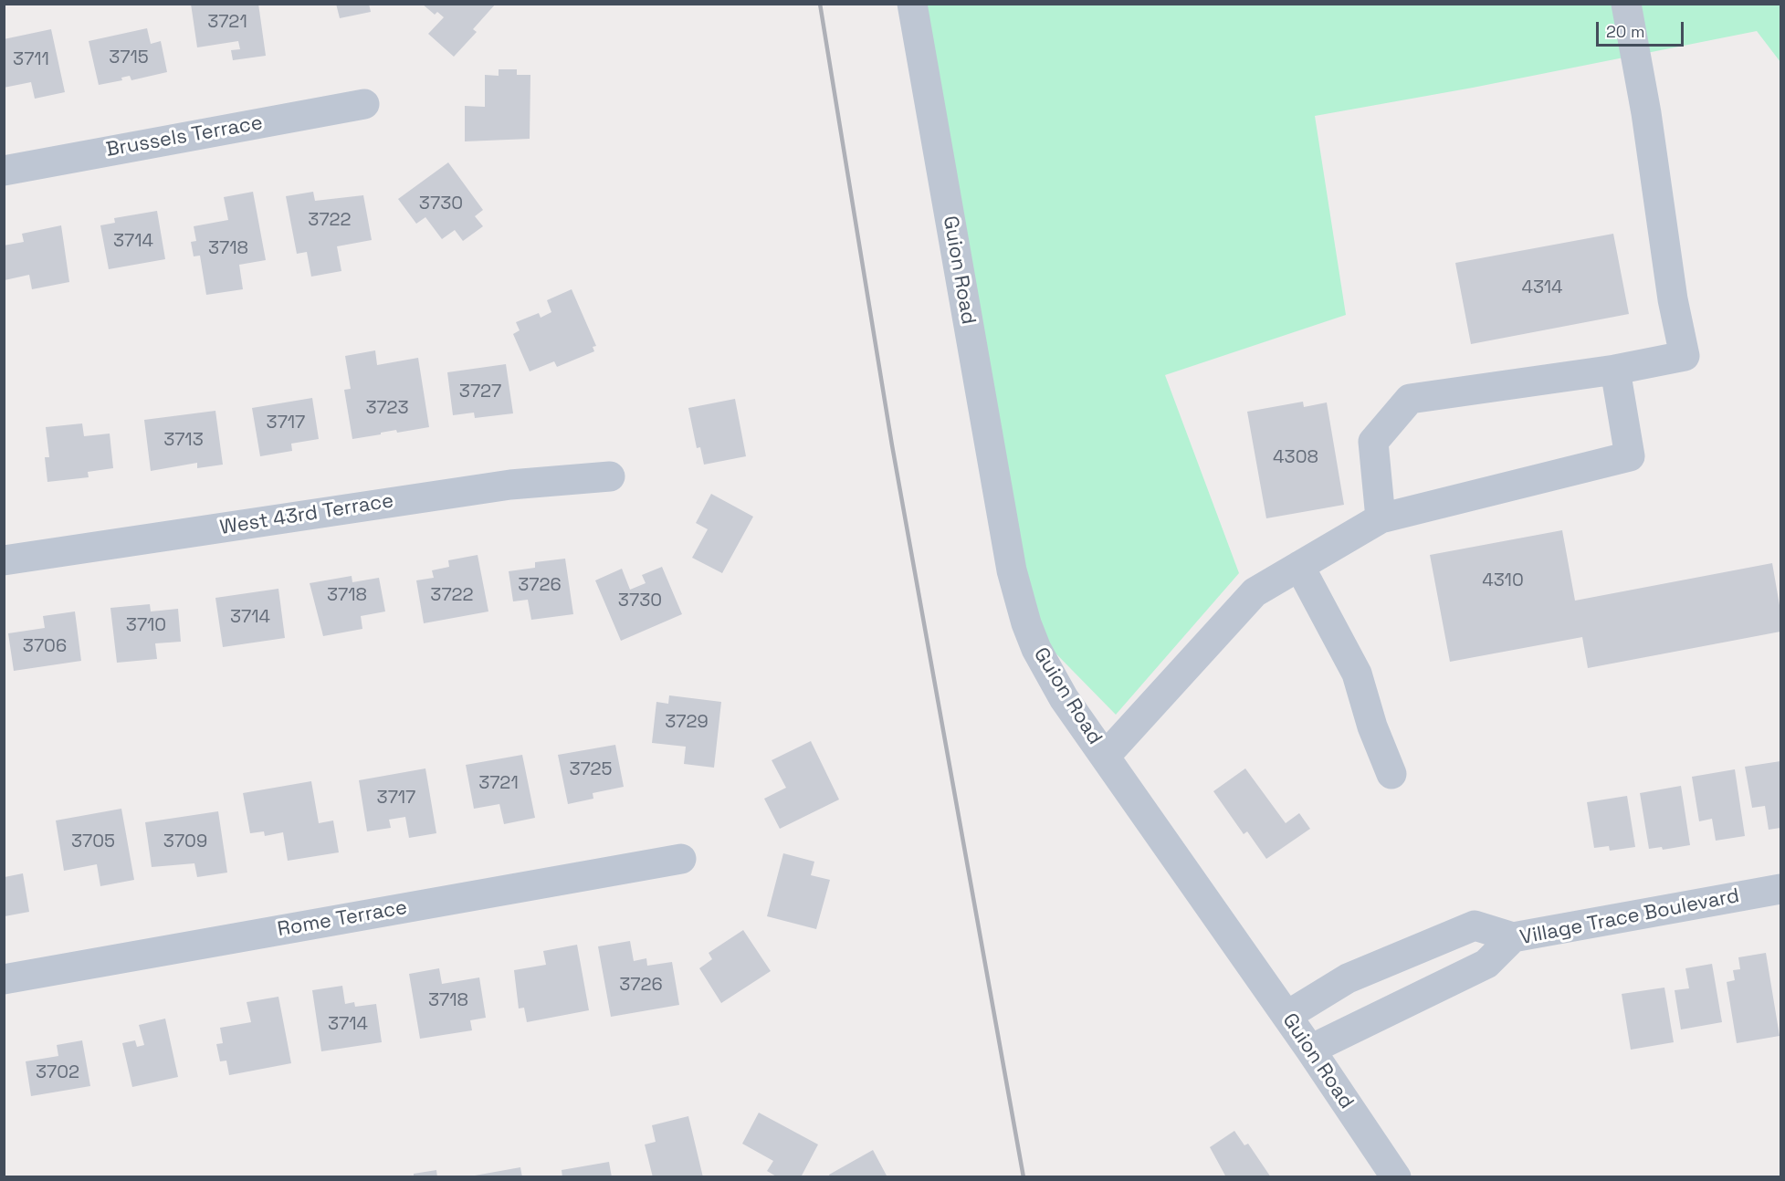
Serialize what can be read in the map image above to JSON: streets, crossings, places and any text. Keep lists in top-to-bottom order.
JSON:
{
  "streets": {
    "street": [
      "Brussels Terrace",
      "Guion Road",
      "West 43rd Terrace",
      "Village Trace Boulevard",
      "Rome Terrace"
    ]
  },
  "crossings": [
    ["Guion Road", "Village Trace Boulevard"]
  ],
  "house_numbers": [
    "3721",
    "3715",
    "3711",
    "3730",
    "3722",
    "3714",
    "3718",
    "4314",
    "3727",
    "3723",
    "3717",
    "3713",
    "4308",
    "4310",
    "3726",
    "3718",
    "3722",
    "3730",
    "3714",
    "3710",
    "3706",
    "3729",
    "3725",
    "3721",
    "3717",
    "3705",
    "3709",
    "3726",
    "3718",
    "3714",
    "3702"
  ],
  "scale_bar": "20 m"
}
